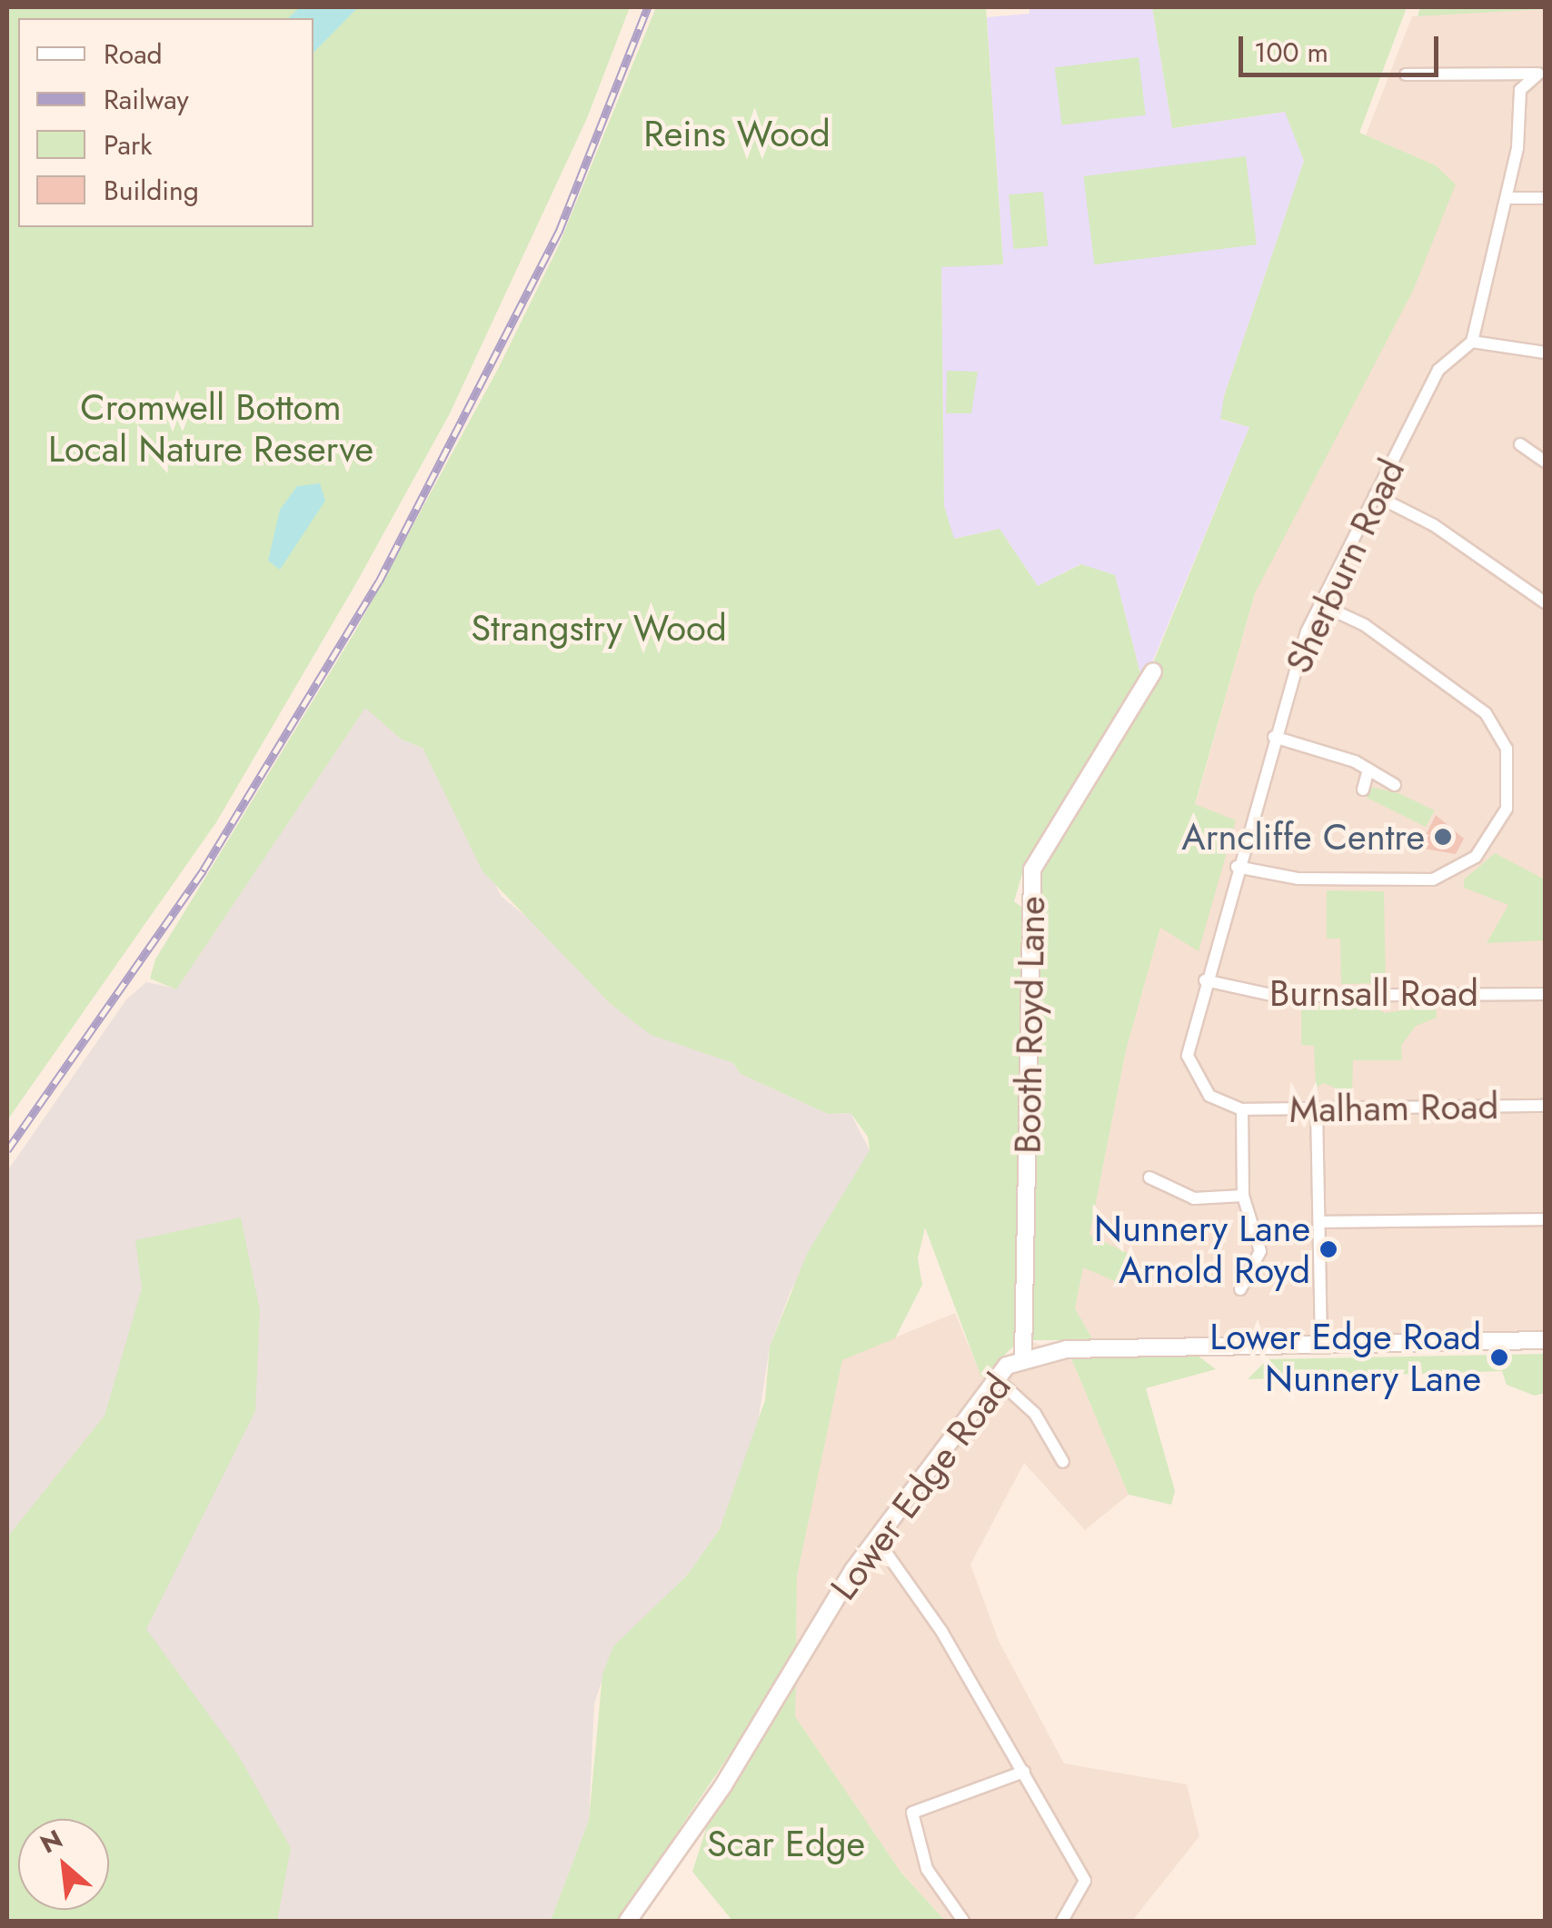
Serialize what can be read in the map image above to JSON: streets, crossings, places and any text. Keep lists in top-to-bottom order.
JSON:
{
  "streets": {
    "street": [
      "Sherburn Road",
      "Burnsall Road",
      "Booth Royd Lane",
      "Malham Road",
      "Lower Edge Road"
    ]
  },
  "crossings": [
    ["Sherburn Road", "Burnsall Road"],
    ["Sherburn Road", "Malham Road"],
    ["Booth Royd Lane", "Lower Edge Road"]
  ],
  "parks": [
    "Reins Wood",
    "Cromwell Bottom Local Nature Reserve",
    "Strangstry Wood",
    "Scar Edge"
  ],
  "places": ["Arncliffe Centre", "Nunnery Lane Arnold Royd", "Lower Edge Road Nunnery Lane"],
  "legend": [
    "Road",
    "Railway",
    "Park",
    "Building"
  ],
  "scale_bar": "100 m",
  "north": "top left"
}
